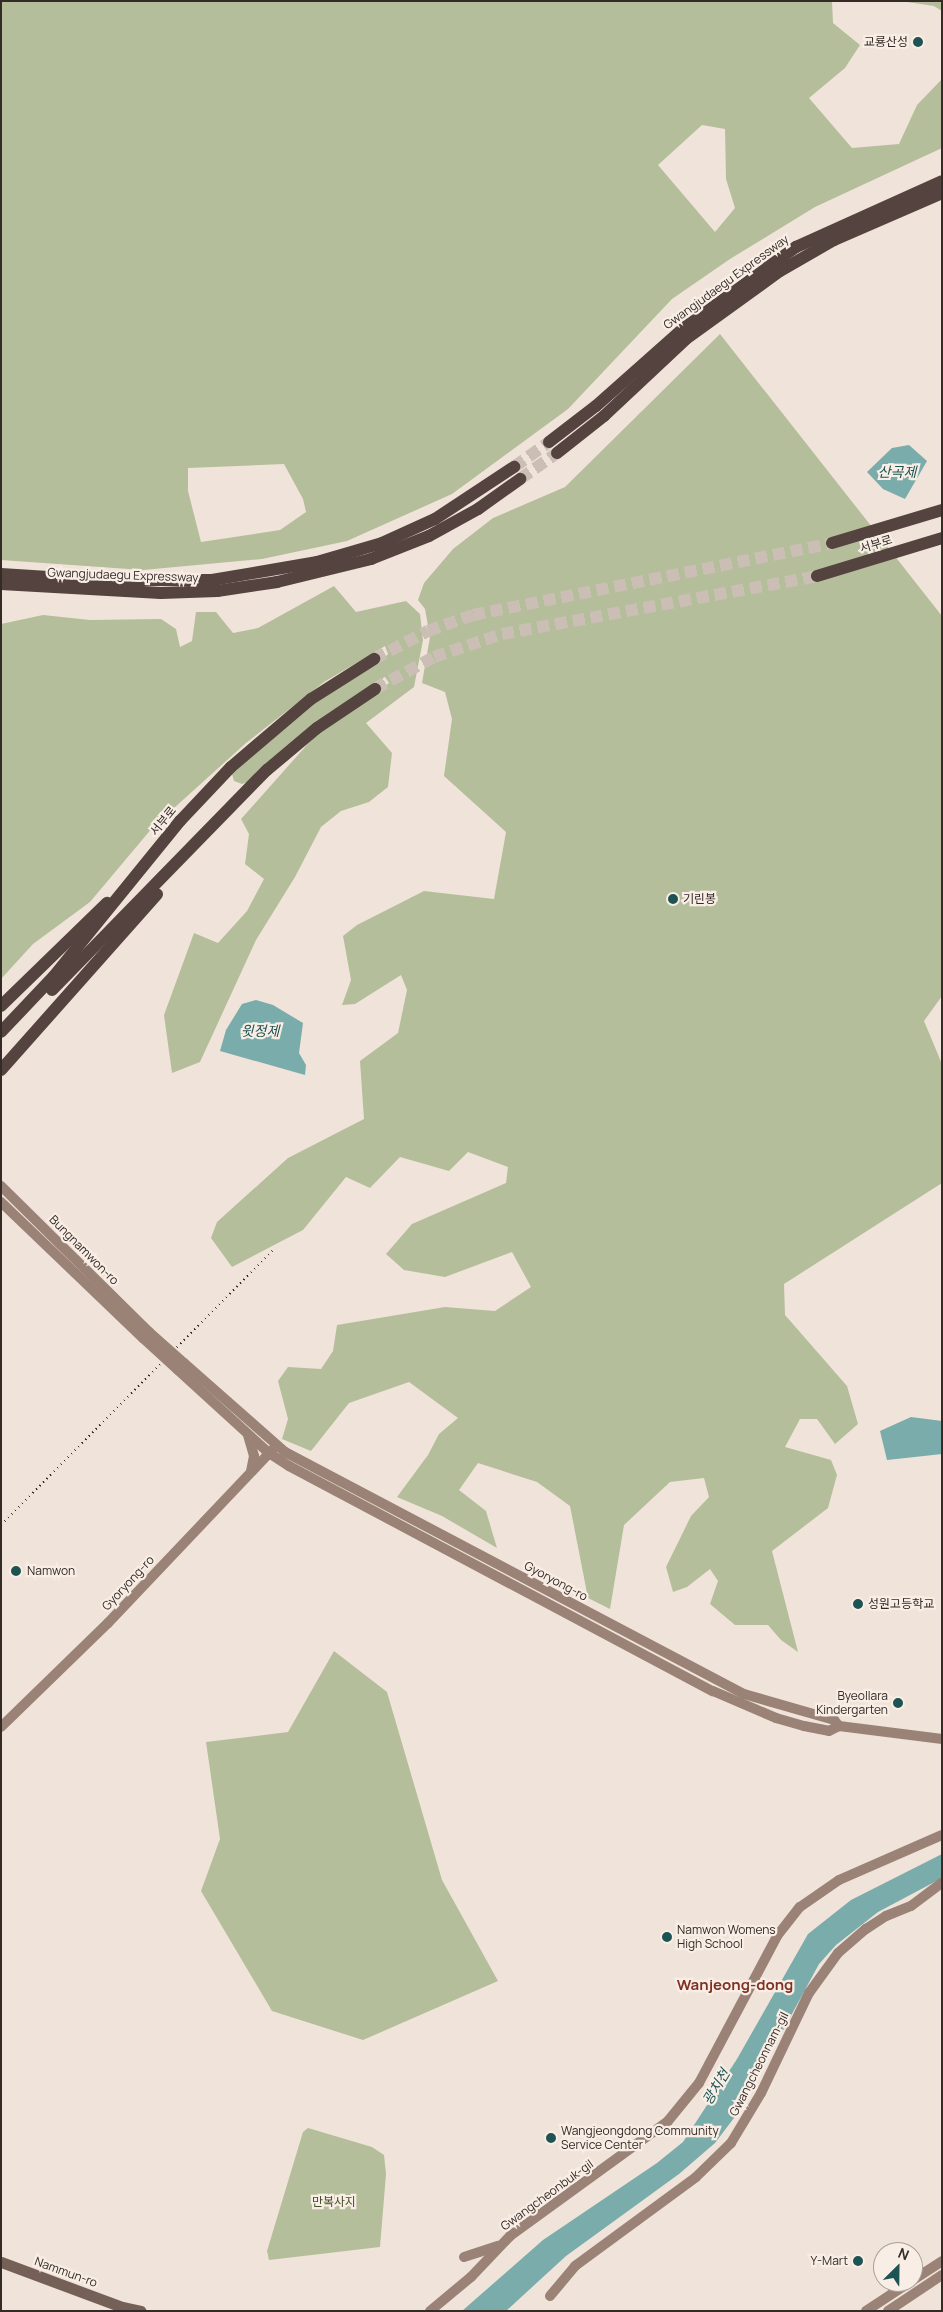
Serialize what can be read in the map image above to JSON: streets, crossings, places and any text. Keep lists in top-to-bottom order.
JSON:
{
  "streets": {
    "highway": ["Gwangjudaegu Expressway", "서부로"],
    "main road": ["Nammun-ro"],
    "street": [
      "Bungnamwon-ro",
      "Gyoryong-ro",
      "Gwangcheonnam-gil",
      "Gwangcheonbuk-gil"
    ]
  },
  "districts": ["Wanjeong-dong"],
  "water": ["산곡제", "윗정제", "광치천"],
  "parks": ["만복사지"],
  "places": [
    "교룡산성",
    "기린봉",
    "Namwon",
    "성원고등학교",
    "Byeollara Kindergarten",
    "Namwon Womens High School",
    "Wangjeongdong Community Service Center",
    "Y-Mart"
  ],
  "north": "top right"
}
